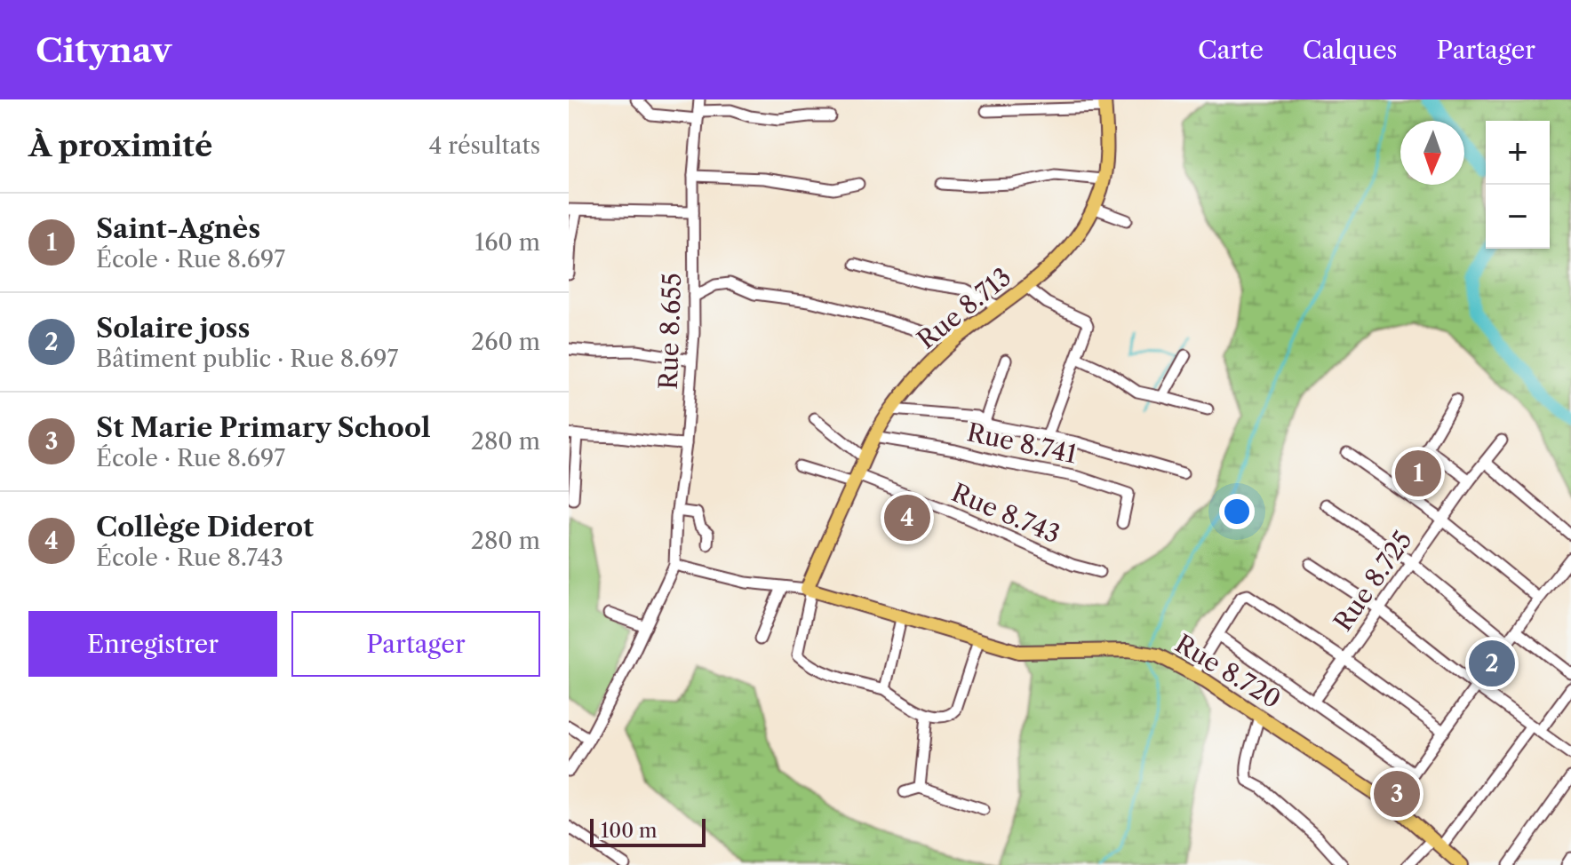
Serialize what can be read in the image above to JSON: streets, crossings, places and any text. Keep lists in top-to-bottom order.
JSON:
{
  "streets": {
    "main road": ["Rue 8.713", "Rue 8.720"],
    "street": [
      "Rue 8.655",
      "Rue 8.741",
      "Rue 8.743",
      "Rue 8.725"
    ]
  },
  "crossings": [
    ["Rue 8.713", "Rue 8.741"],
    ["Rue 8.713", "Rue 8.743"],
    ["Rue 8.713", "Rue 8.720"]
  ],
  "scale_bar": "100 m",
  "north": "bottom",
  "page": {
    "header": "Citynav",
    "nav": ["Carte", "Calques", "Partager"],
    "heading": ["À proximité", "4 résultats"],
    "map_buttons": ["+", "−"],
    "list": [
      {
        "mark": "1",
        "name": "Saint-Agnès",
        "note": "École · Rue 8.697",
        "value": "160 m"
      },
      {
        "mark": "2",
        "name": "Solaire joss",
        "note": "Bâtiment public · Rue 8.697",
        "value": "260 m"
      },
      {
        "mark": "3",
        "name": "St Marie Primary School",
        "note": "École · Rue 8.697",
        "value": "280 m"
      },
      {
        "mark": "4",
        "name": "Collège Diderot",
        "note": "École · Rue 8.743",
        "value": "280 m"
      }
    ],
    "pins": [
      "1",
      "4",
      "2",
      "3"
    ],
    "buttons": ["Enregistrer", "Partager"],
    "scale": "100 m"
  }
}
